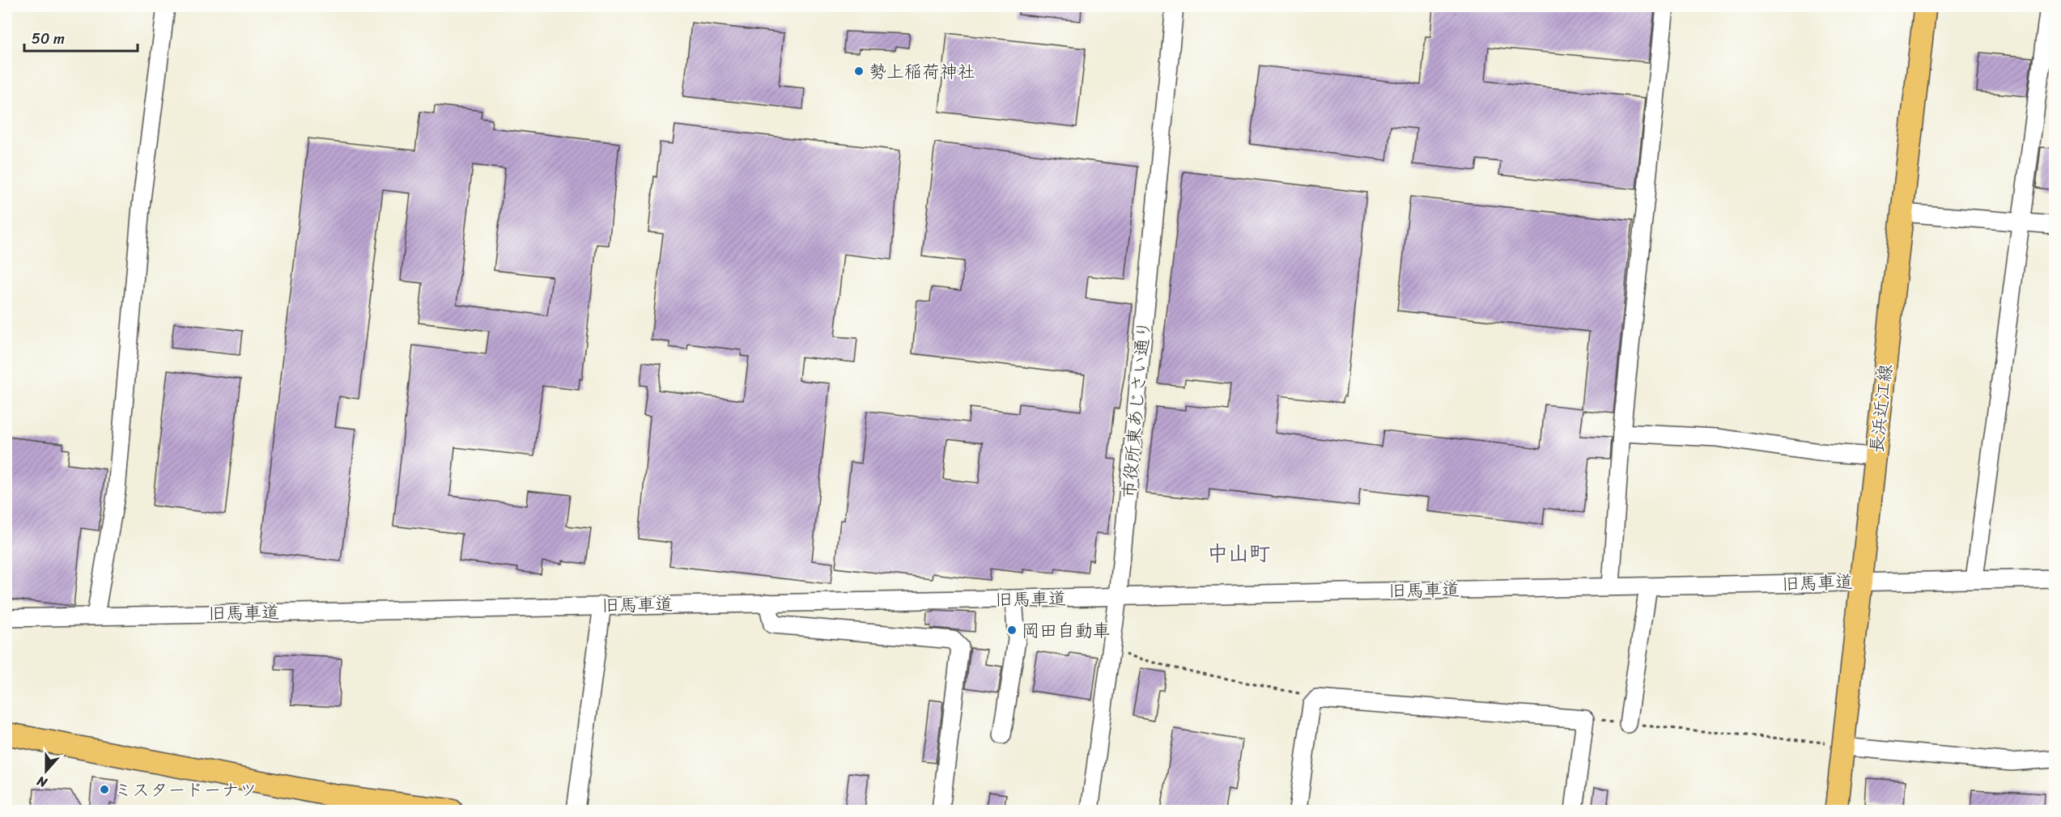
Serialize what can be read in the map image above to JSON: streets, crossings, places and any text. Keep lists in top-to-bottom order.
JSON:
{
  "streets": {
    "main road": ["長浜近江線"],
    "street": ["市役所東あじさい通り", "旧馬車道"]
  },
  "crossings": [
    ["長浜近江線", "旧馬車道"],
    ["市役所東あじさい通り", "旧馬車道"]
  ],
  "districts": ["中山町"],
  "places": ["勢上稲荷神社", "岡田自動車", "ミスタードーナツ"],
  "scale_bar": "50 m",
  "north": "bottom"
}
